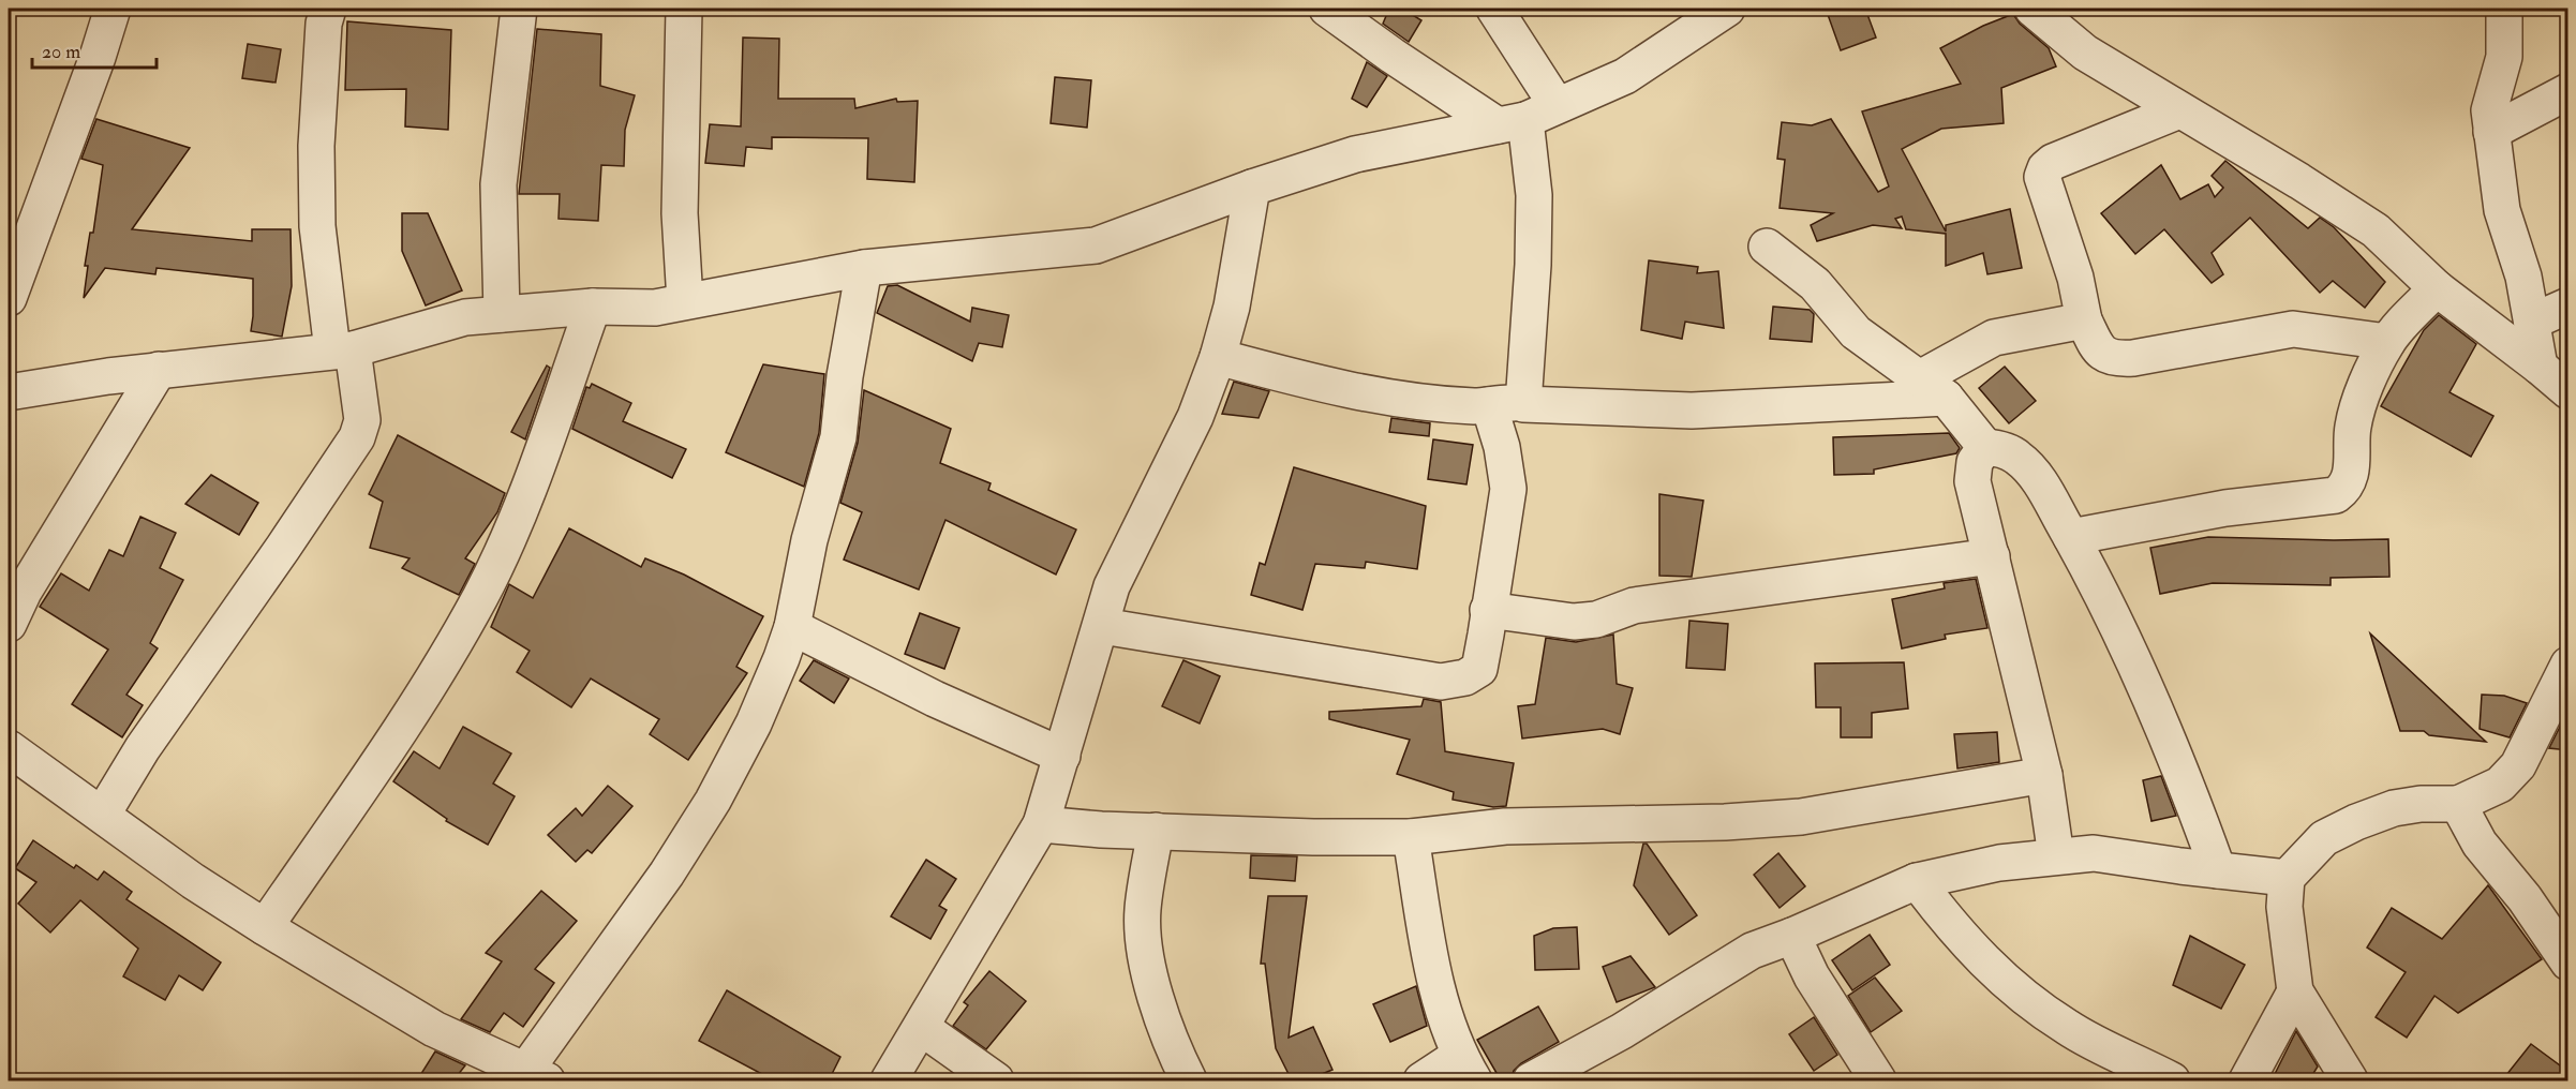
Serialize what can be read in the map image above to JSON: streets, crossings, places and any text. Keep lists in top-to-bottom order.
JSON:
{
  "scale_bar": "20 m"
}
